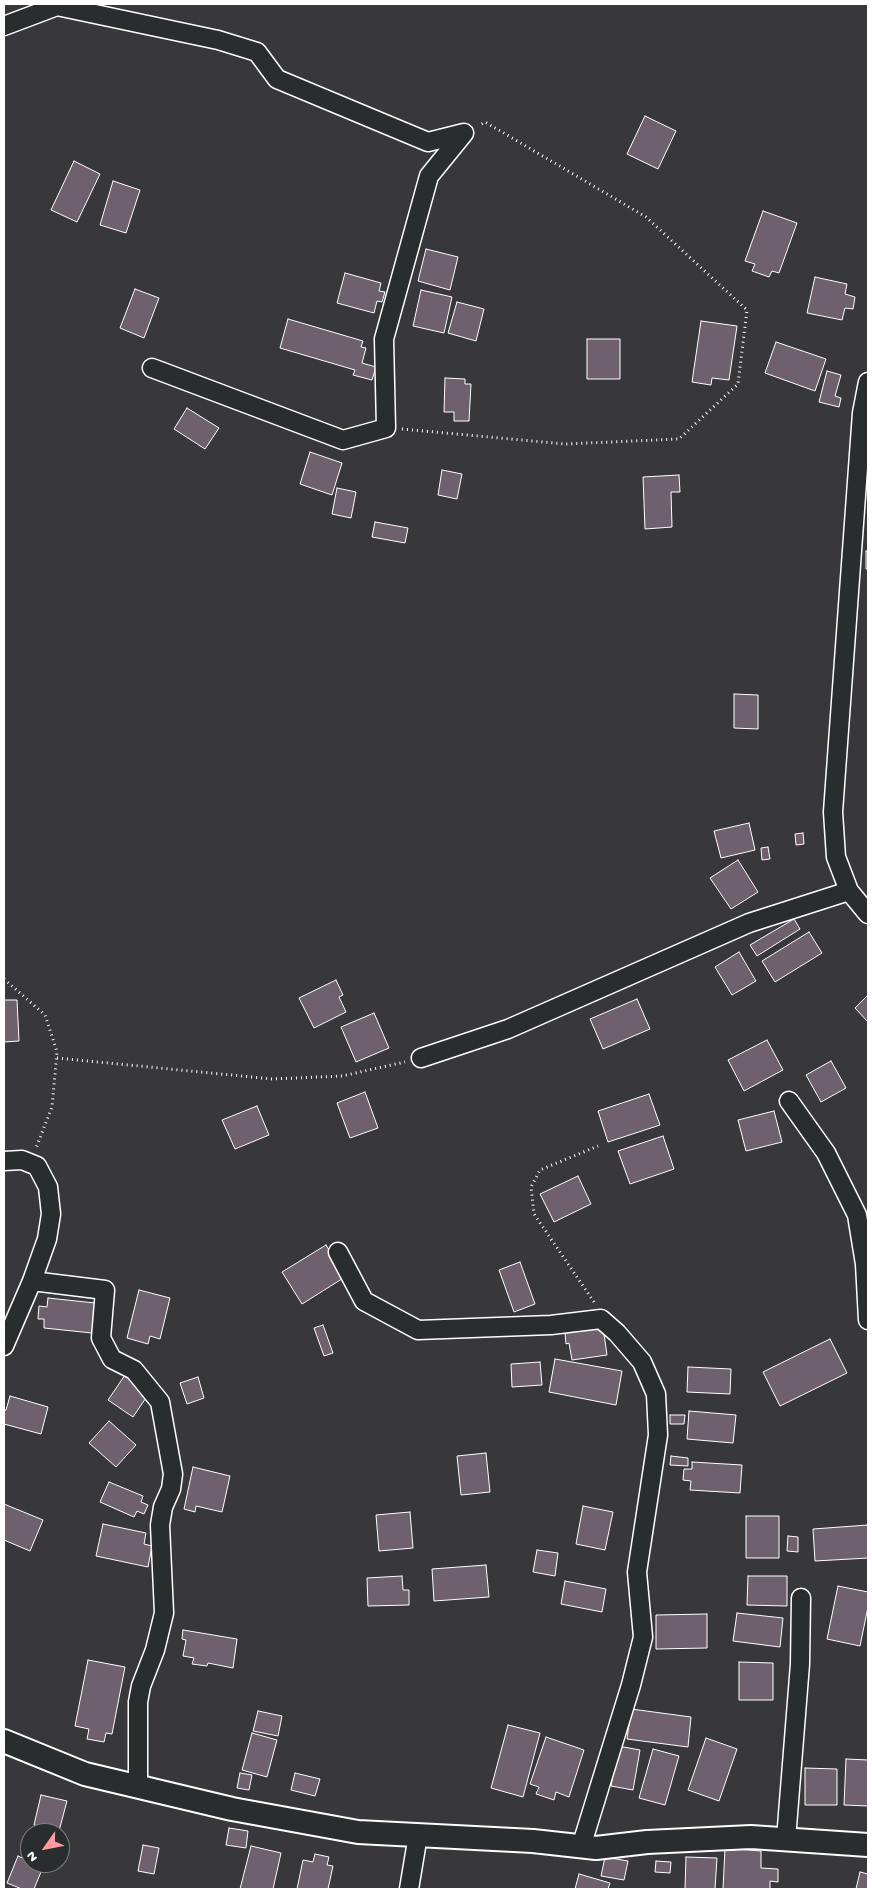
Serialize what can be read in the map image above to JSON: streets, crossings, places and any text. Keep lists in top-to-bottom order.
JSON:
{
  "north": "bottom left"
}
